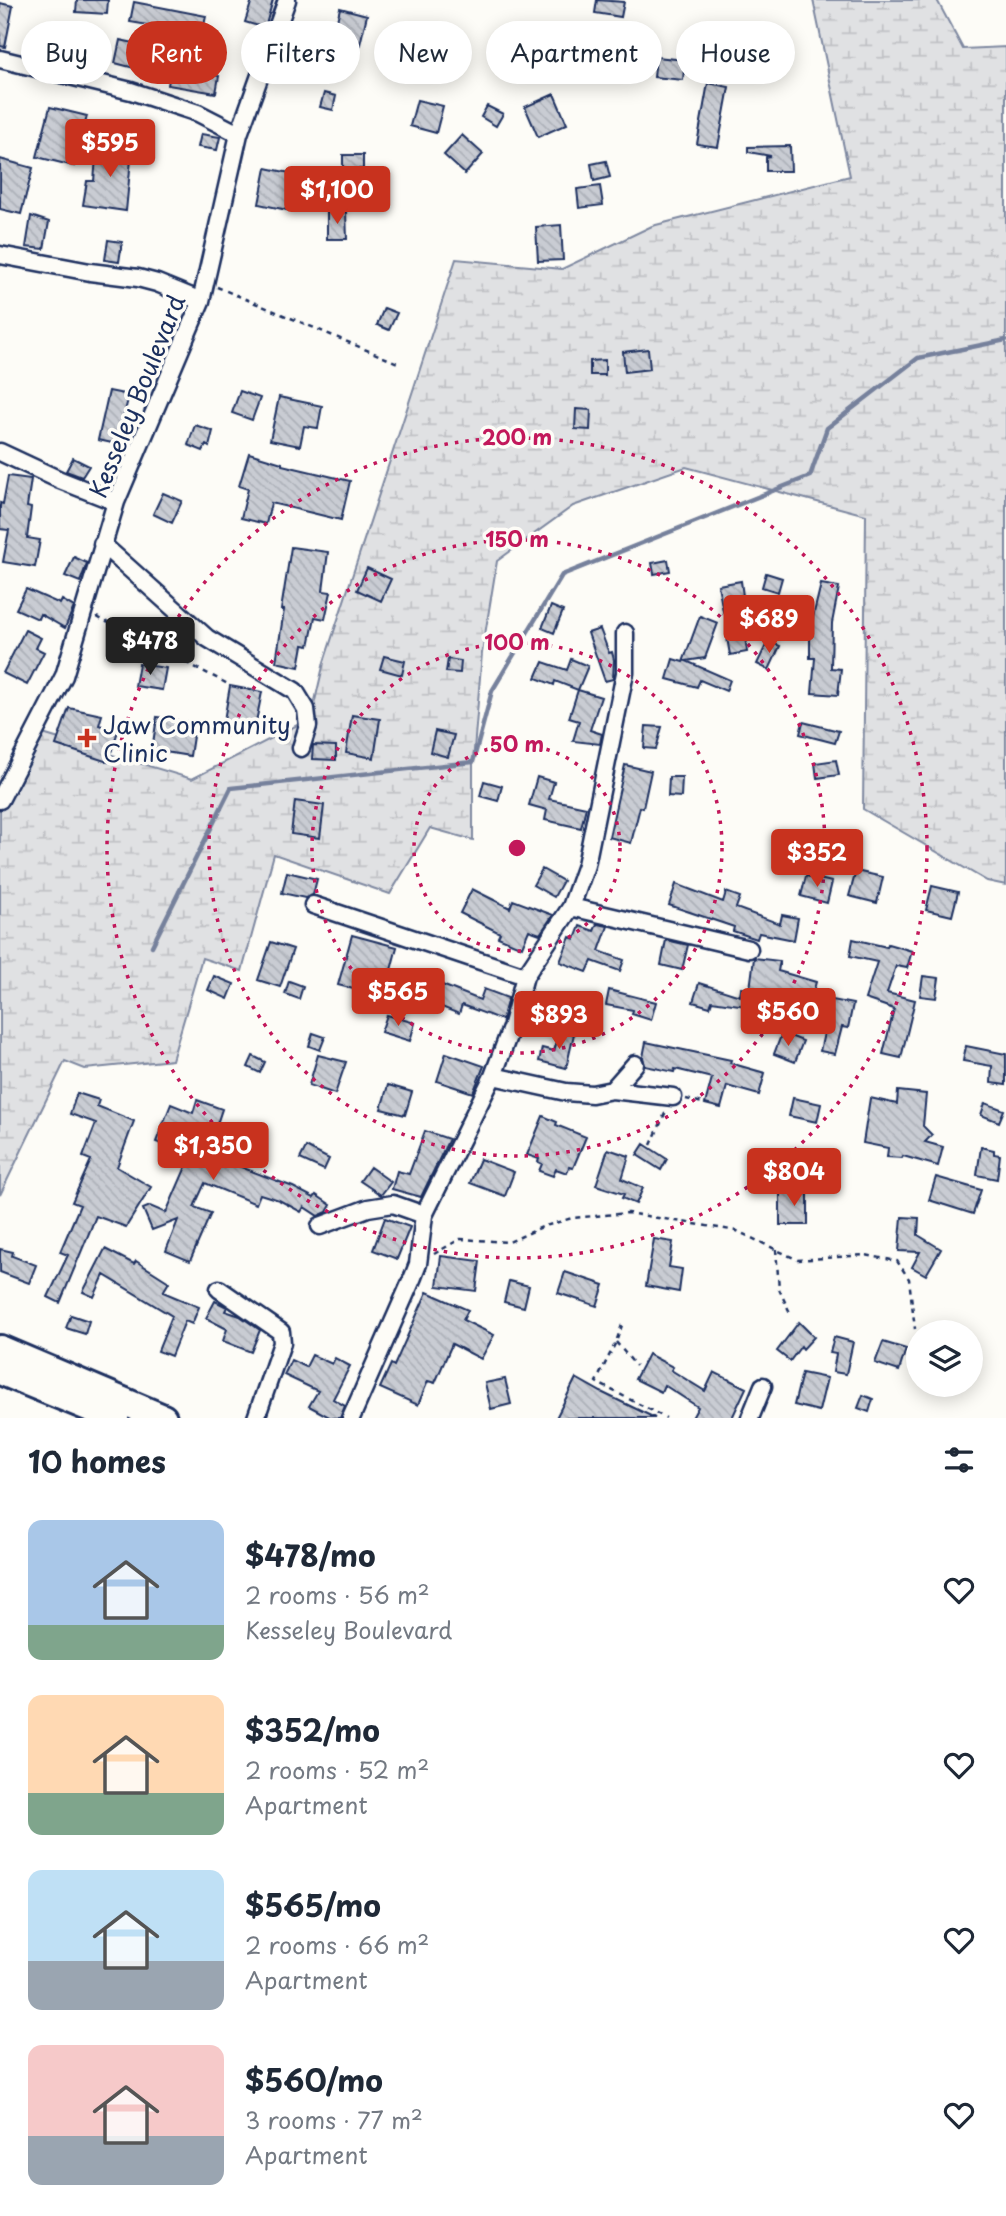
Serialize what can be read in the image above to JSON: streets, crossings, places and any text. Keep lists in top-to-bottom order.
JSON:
{
  "streets": {
    "street": ["Kesseley Boulevard"]
  },
  "places": {
    "health": ["Jaw Community Clinic"]
  },
  "page": {
    "chip": [
      "Buy",
      "Rent",
      "Filters",
      "New",
      "Apartment",
      "House"
    ],
    "price": [
      "$595",
      "$1,100",
      "$689",
      "$478",
      "$352",
      "$565",
      "$560",
      "$893",
      "$1,350",
      "$804"
    ],
    "heading": "10 homes",
    "list": [
      {
        "name": "$478/mo",
        "note": "2 rooms · 56 m² · Kesseley Boulevard"
      },
      {
        "name": "$352/mo",
        "note": "2 rooms · 52 m² · Apartment"
      },
      {
        "name": "$565/mo",
        "note": "2 rooms · 66 m² · Apartment"
      },
      {
        "name": "$560/mo",
        "note": "3 rooms · 77 m² · Apartment"
      }
    ]
  },
  "rings": [
    "200 m",
    "150 m",
    "100 m",
    "50 m"
  ]
}
